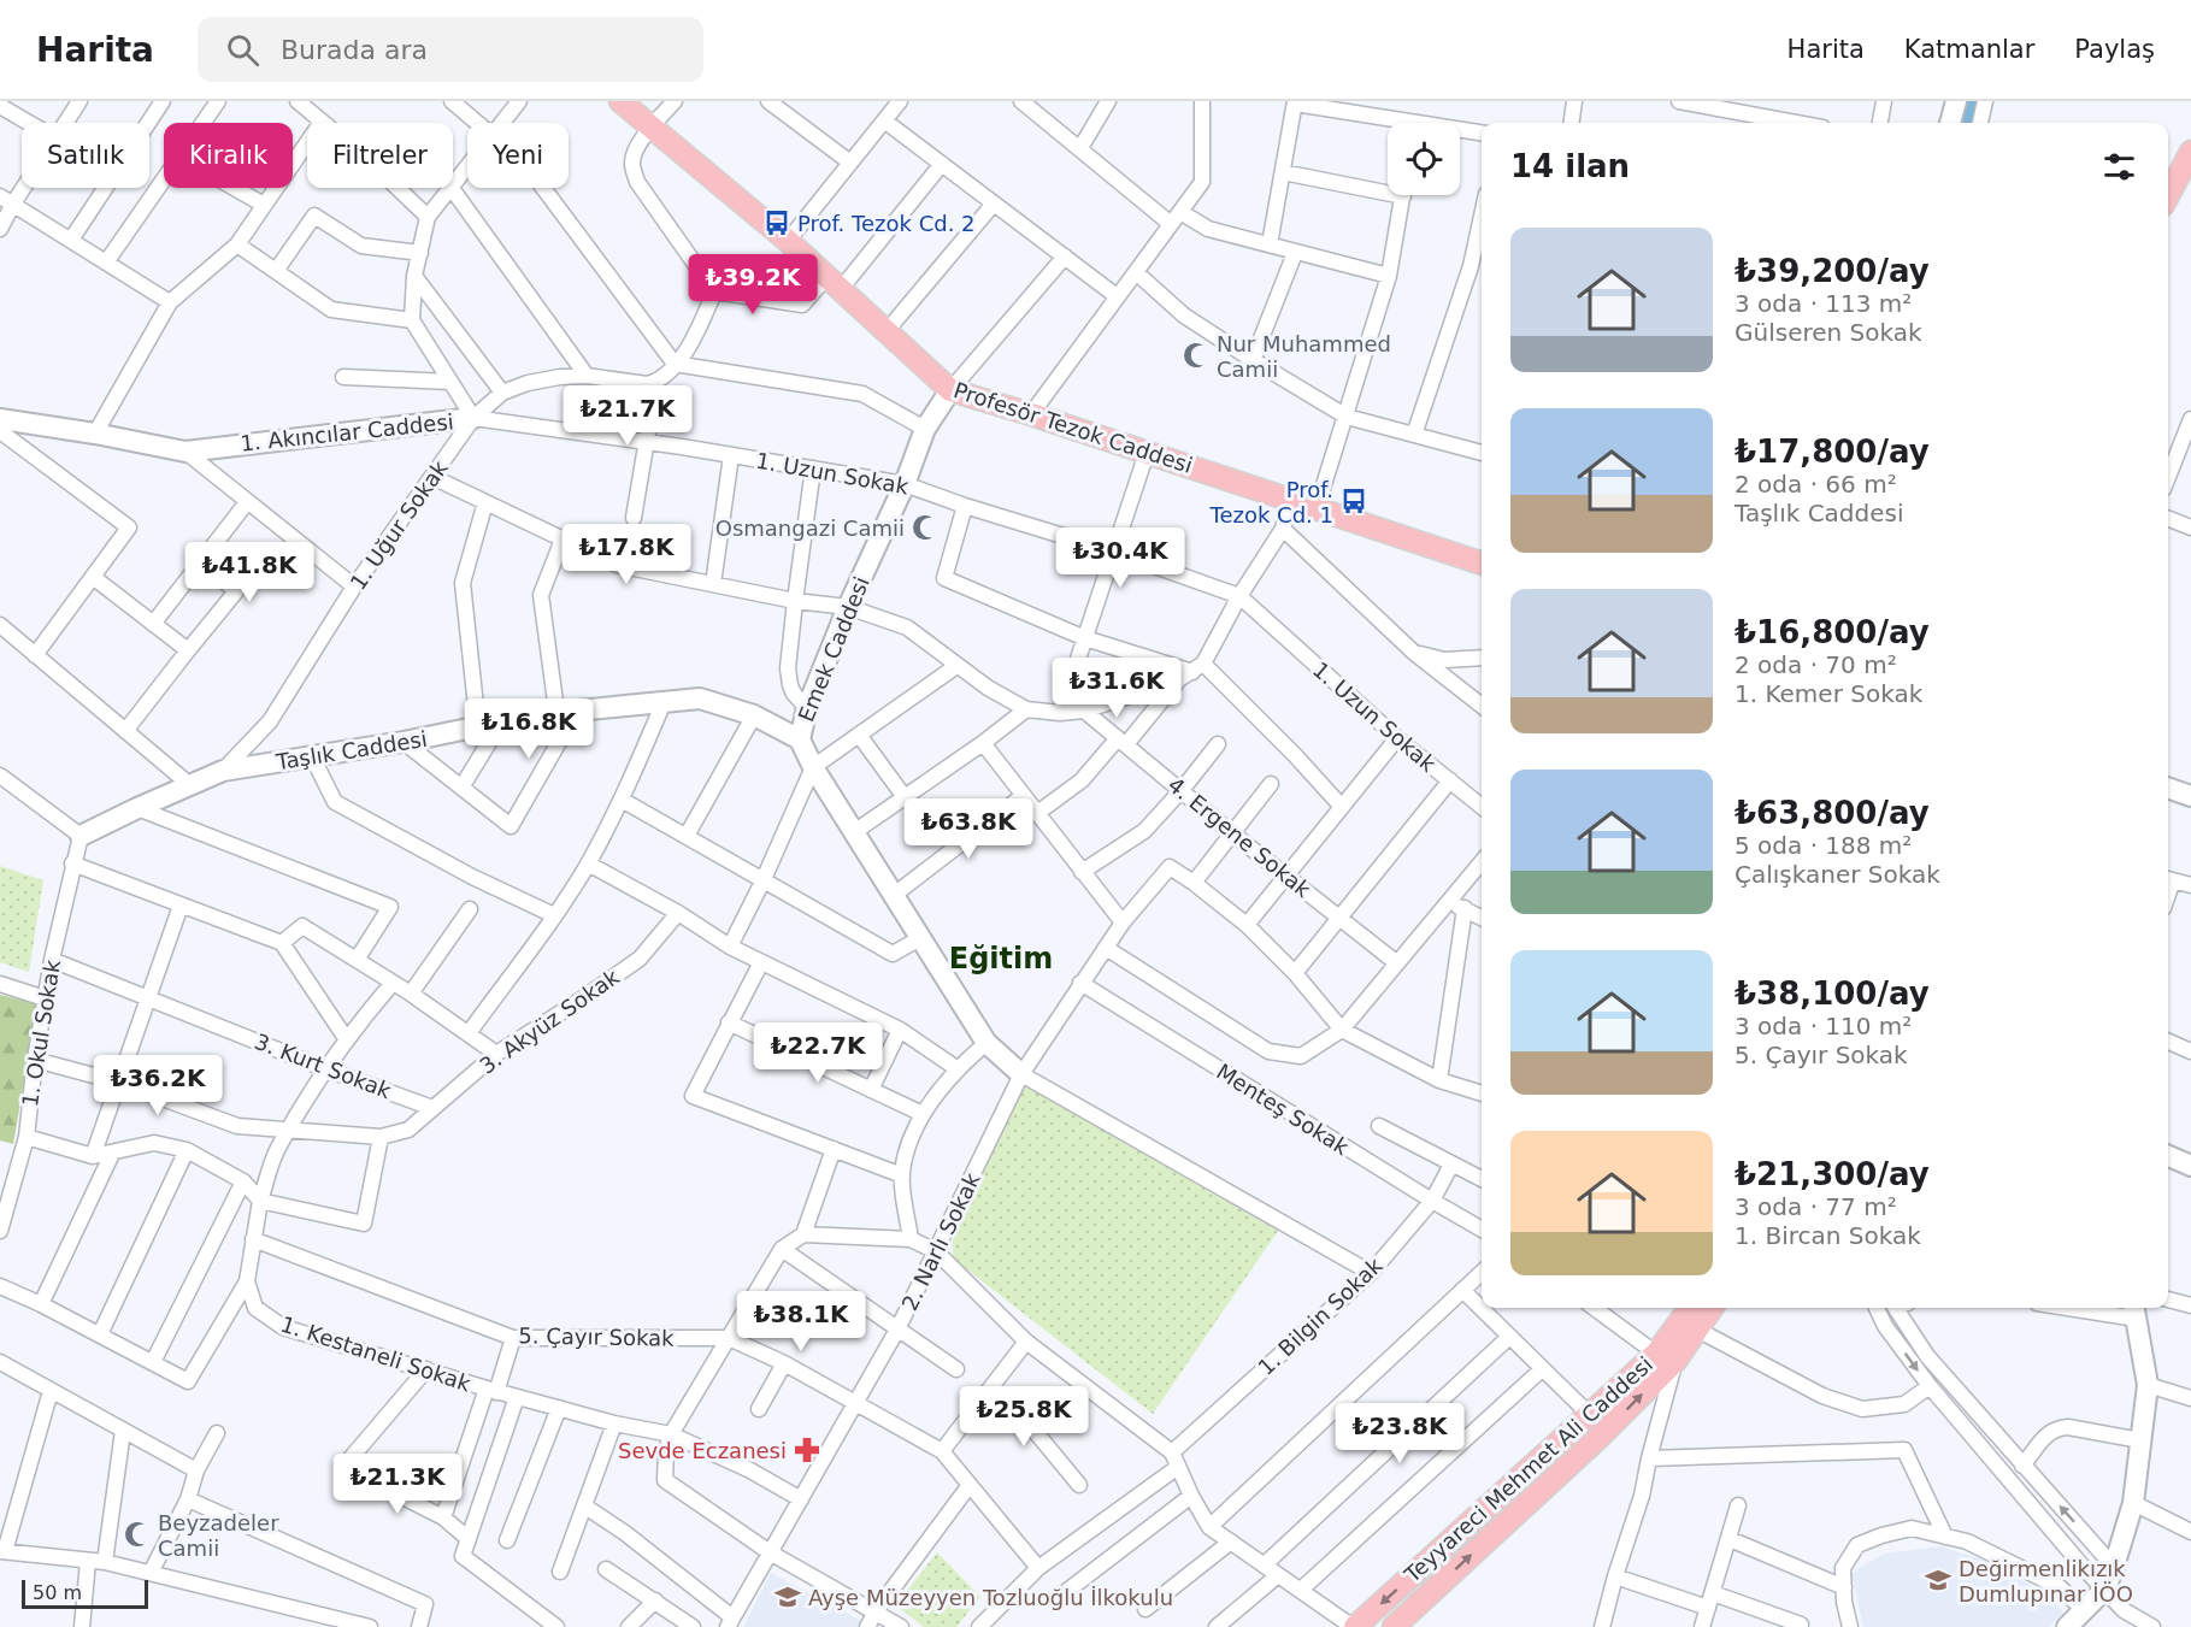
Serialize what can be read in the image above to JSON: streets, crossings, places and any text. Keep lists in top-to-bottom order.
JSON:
{
  "streets": {
    "main road": ["Profesör Tezok Caddesi", "Teyyareci Mehmet Ali Caddesi"],
    "street": [
      "1. Akıncılar Caddesi",
      "1. Uzun Sokak",
      "1. Uğur Sokak",
      "Emek Caddesi",
      "Taşlık Caddesi",
      "4. Ergene Sokak",
      "3. Akyüz Sokak",
      "1. Okul Sokak",
      "3. Kurt Sokak",
      "Menteş Sokak",
      "2. Narlı Sokak",
      "1. Bilgin Sokak",
      "5. Çayır Sokak",
      "1. Kestaneli Sokak"
    ]
  },
  "crossings": [
    ["Profesör Tezok Caddesi", "Emek Caddesi"],
    ["1. Akıncılar Caddesi", "1. Uzun Sokak"],
    ["1. Akıncılar Caddesi", "1. Uğur Sokak"],
    ["1. Uzun Sokak", "1. Uğur Sokak"],
    ["1. Uzun Sokak", "Emek Caddesi"],
    ["1. Uğur Sokak", "Taşlık Caddesi"],
    ["Emek Caddesi", "Taşlık Caddesi"],
    ["Emek Caddesi", "2. Narlı Sokak"],
    ["Taşlık Caddesi", "1. Okul Sokak"],
    ["3. Akyüz Sokak", "1. Okul Sokak"],
    ["3. Akyüz Sokak", "3. Kurt Sokak"],
    ["1. Okul Sokak", "3. Kurt Sokak"],
    ["Menteş Sokak", "2. Narlı Sokak"],
    ["Menteş Sokak", "1. Bilgin Sokak"],
    ["2. Narlı Sokak", "5. Çayır Sokak"],
    ["2. Narlı Sokak", "1. Kestaneli Sokak"]
  ],
  "districts": ["Eğitim"],
  "places": {
    "bus stop": ["Prof. Tezok Cd. 2", "Prof. Tezok Cd. 1"],
    "mosque": ["Nur Muhammed Camii", "Osmangazi Camii", "Beyzadeler Camii"],
    "pharmacy": ["Sevde Eczanesi"],
    "school or university": ["Değirmenlikızık Dumlupınar İÖO", "Ayşe Müzeyyen Tozluoğlu İlkokulu"]
  },
  "scale_bar": "50 m",
  "page": {
    "header": "Harita",
    "search": "Burada ara",
    "nav": ["Harita", "Katmanlar", "Paylaş"],
    "chip": [
      "Satılık",
      "Kiralık",
      "Filtreler",
      "Yeni"
    ],
    "heading": "14 ilan",
    "list": [
      {
        "name": "₺39,200/ay",
        "note": "3 oda · 113 m² · Gülseren Sokak"
      },
      {
        "name": "₺17,800/ay",
        "note": "2 oda · 66 m² · Taşlık Caddesi"
      },
      {
        "name": "₺16,800/ay",
        "note": "2 oda · 70 m² · 1. Kemer Sokak"
      },
      {
        "name": "₺63,800/ay",
        "note": "5 oda · 188 m² · Çalışkaner Sokak"
      },
      {
        "name": "₺38,100/ay",
        "note": "3 oda · 110 m² · 5. Çayır Sokak"
      },
      {
        "name": "₺21,300/ay",
        "note": "3 oda · 77 m² · 1. Bircan Sokak"
      }
    ],
    "price": [
      "₺39.2K",
      "₺21.7K",
      "₺17.8K",
      "₺30.4K",
      "₺41.8K",
      "₺31.6K",
      "₺16.8K",
      "₺63.8K",
      "₺22.7K",
      "₺36.2K",
      "₺38.1K",
      "₺25.8K",
      "₺23.8K",
      "₺21.3K"
    ],
    "scale": "50 m"
  }
}
